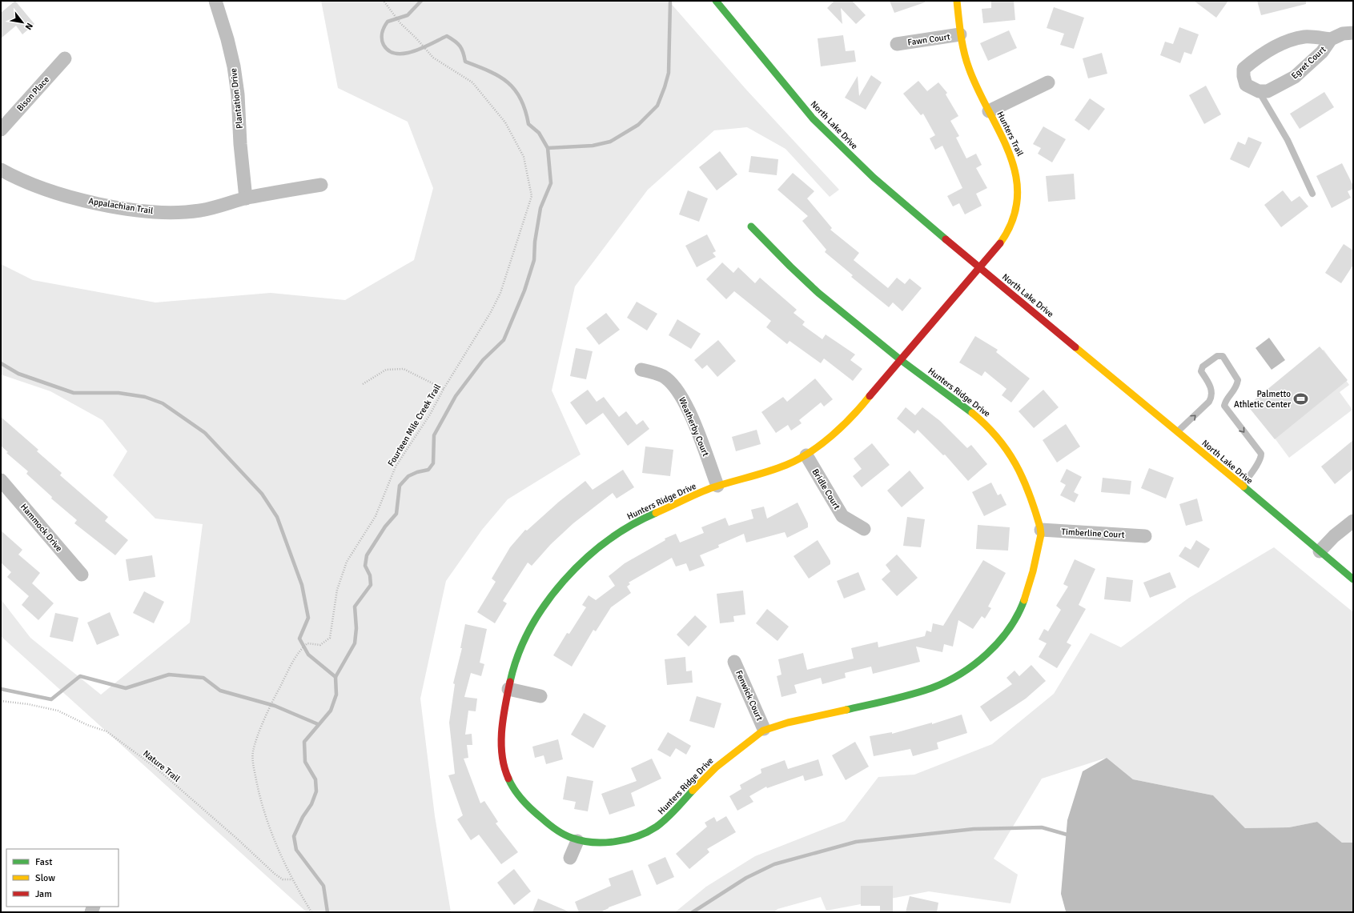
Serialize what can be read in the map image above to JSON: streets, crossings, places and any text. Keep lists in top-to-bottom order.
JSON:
{
  "streets": {
    "street": [
      "Fawn Court",
      "Egret Court",
      "Bison Place",
      "Plantation Drive",
      "North Lake Drive",
      "Hunters Trail",
      "Appalachian Trail",
      "Hunters Ridge Drive",
      "Weatherby Court",
      "Bridle Court",
      "Hammock Drive",
      "Timberline Court",
      "Fenwick Court"
    ],
    "path": ["Fourteen Mile Creek Trail", "Nature Trail"]
  },
  "crossings": [
    ["Fawn Court", "Hunters Trail"],
    ["Plantation Drive", "Appalachian Trail"],
    ["North Lake Drive", "Hunters Trail"],
    ["North Lake Drive", "Hunters Ridge Drive"],
    ["Hunters Trail", "Hunters Ridge Drive"],
    ["Hunters Ridge Drive", "Weatherby Court"],
    ["Hunters Ridge Drive", "Bridle Court"],
    ["Hunters Ridge Drive", "Timberline Court"],
    ["Hunters Ridge Drive", "Fenwick Court"],
    ["Fourteen Mile Creek Trail", "Nature Trail"]
  ],
  "places": {
    "sports": ["Palmetto Athletic Center"]
  },
  "legend": ["Fast", "Slow", "Jam"],
  "north": "bottom right"
}
